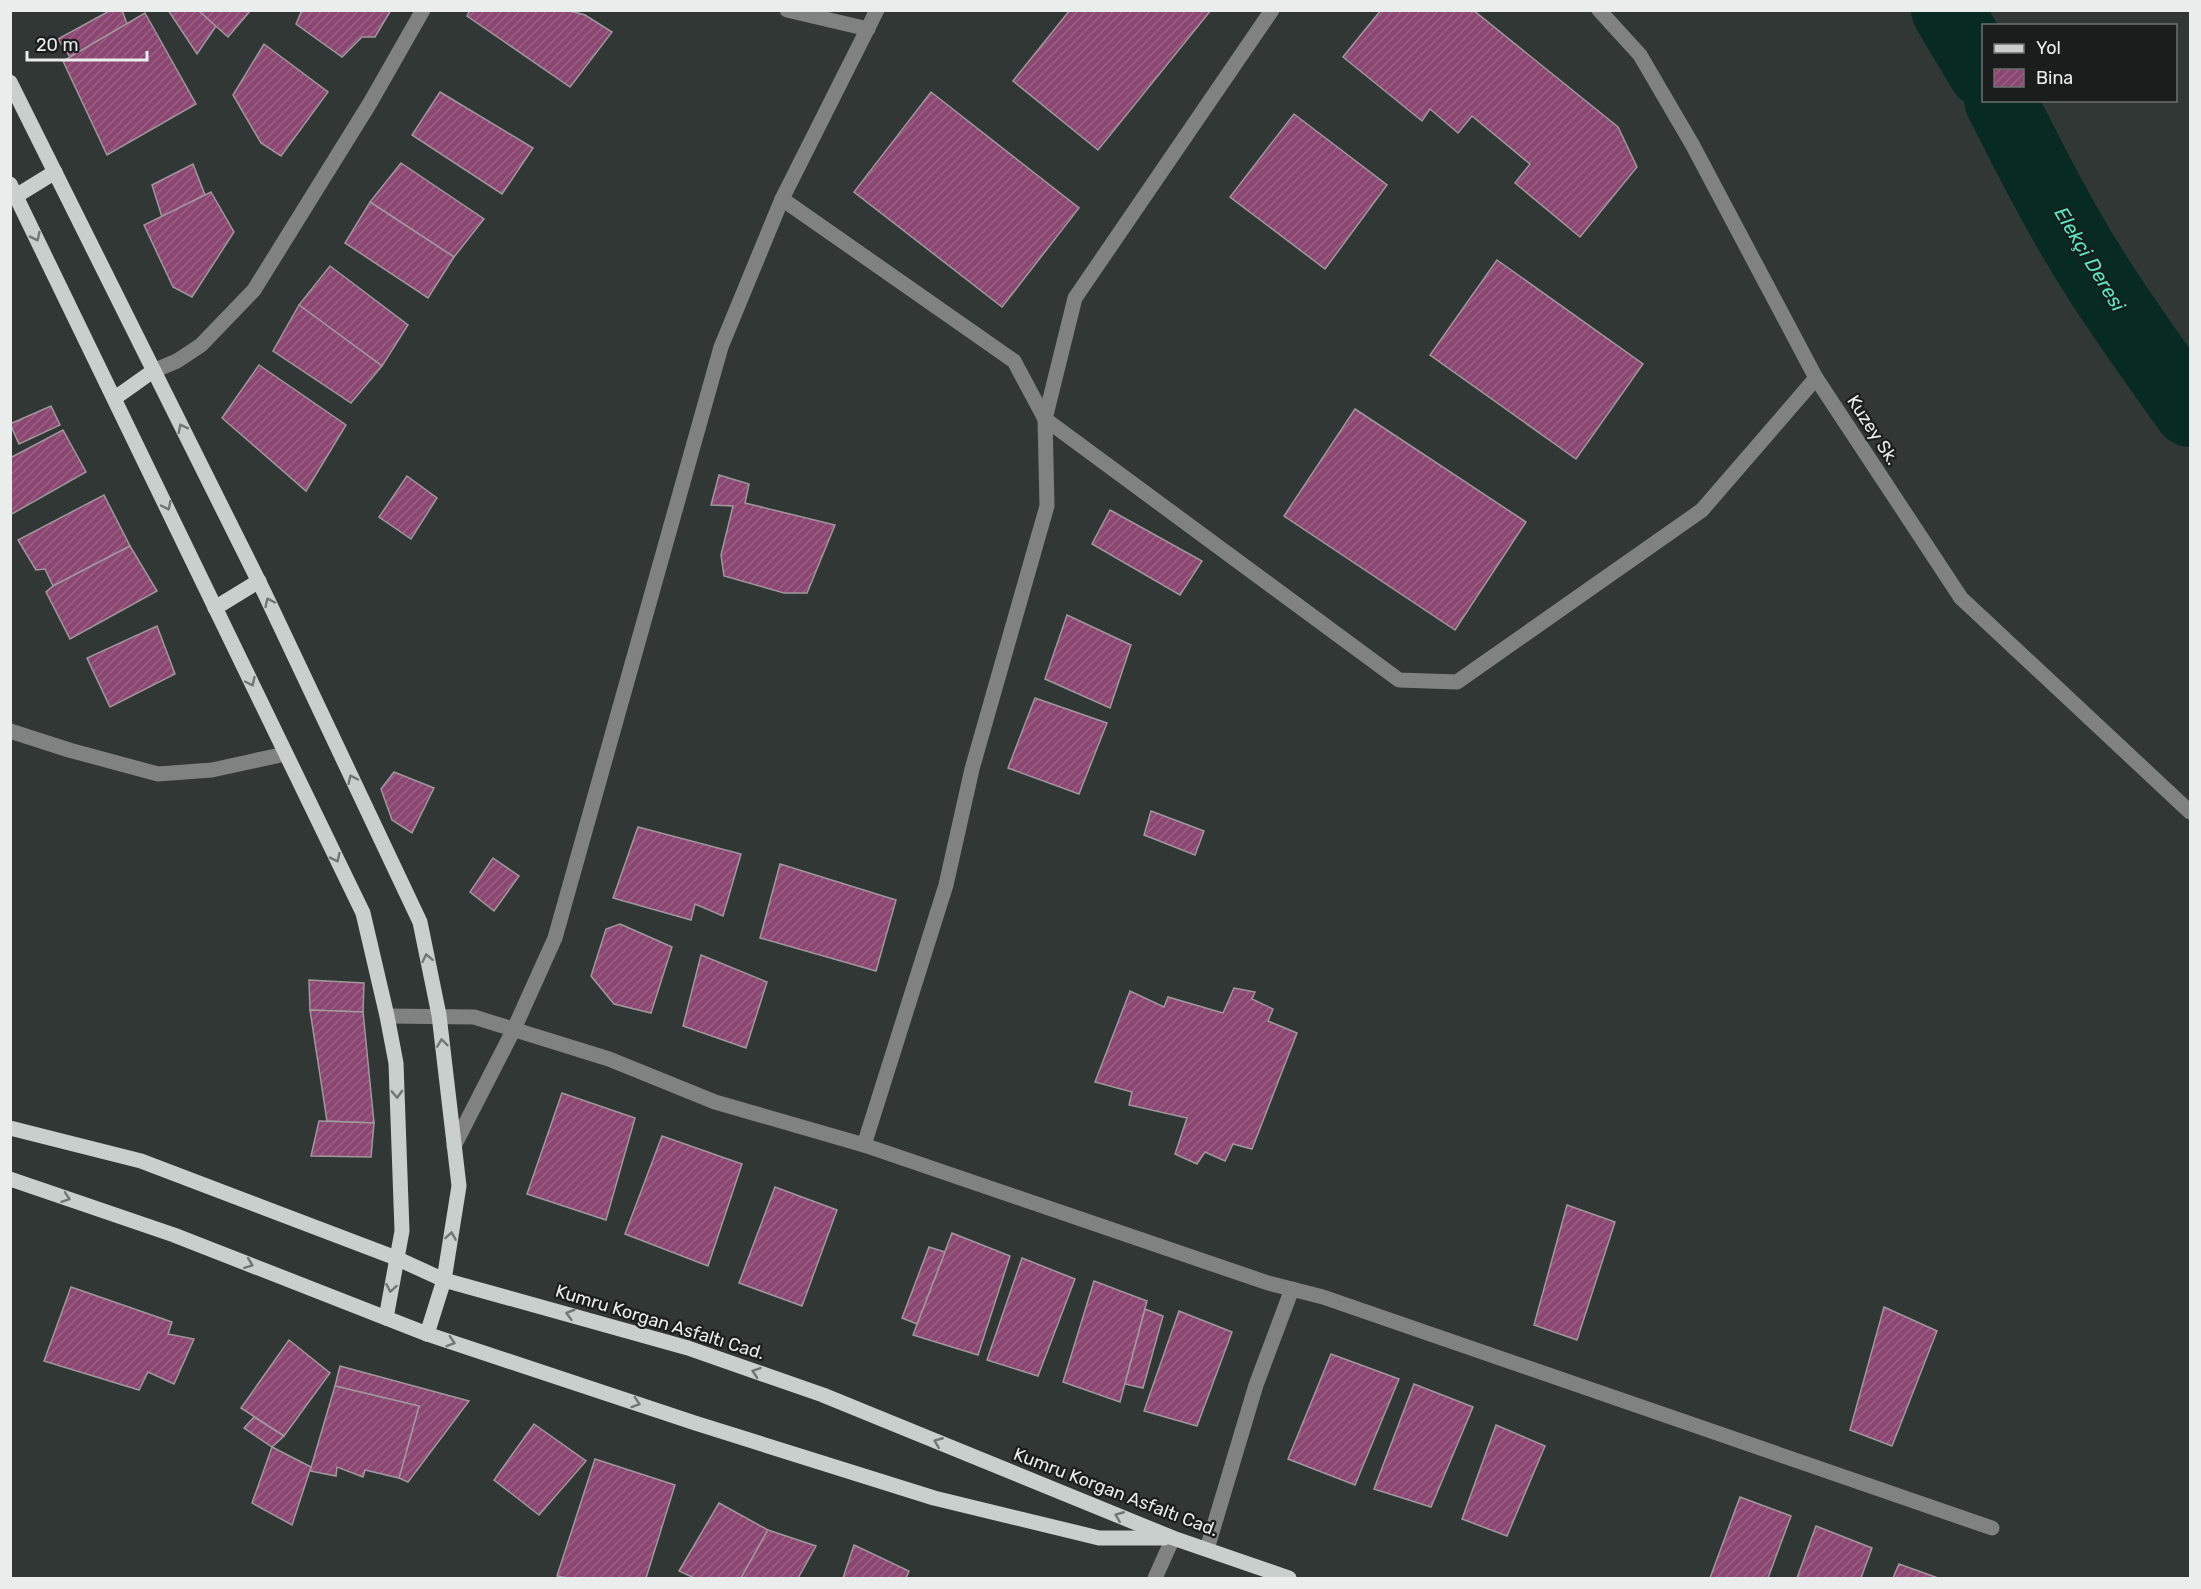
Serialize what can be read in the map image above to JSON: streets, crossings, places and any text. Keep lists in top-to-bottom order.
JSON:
{
  "streets": {
    "main road": ["Kumru Korgan Asfaltı Cad."],
    "street": ["Kuzey Sk."]
  },
  "water": ["Elekçi Deresi"],
  "legend": ["Yol", "Bina"],
  "scale_bar": "20 m"
}
